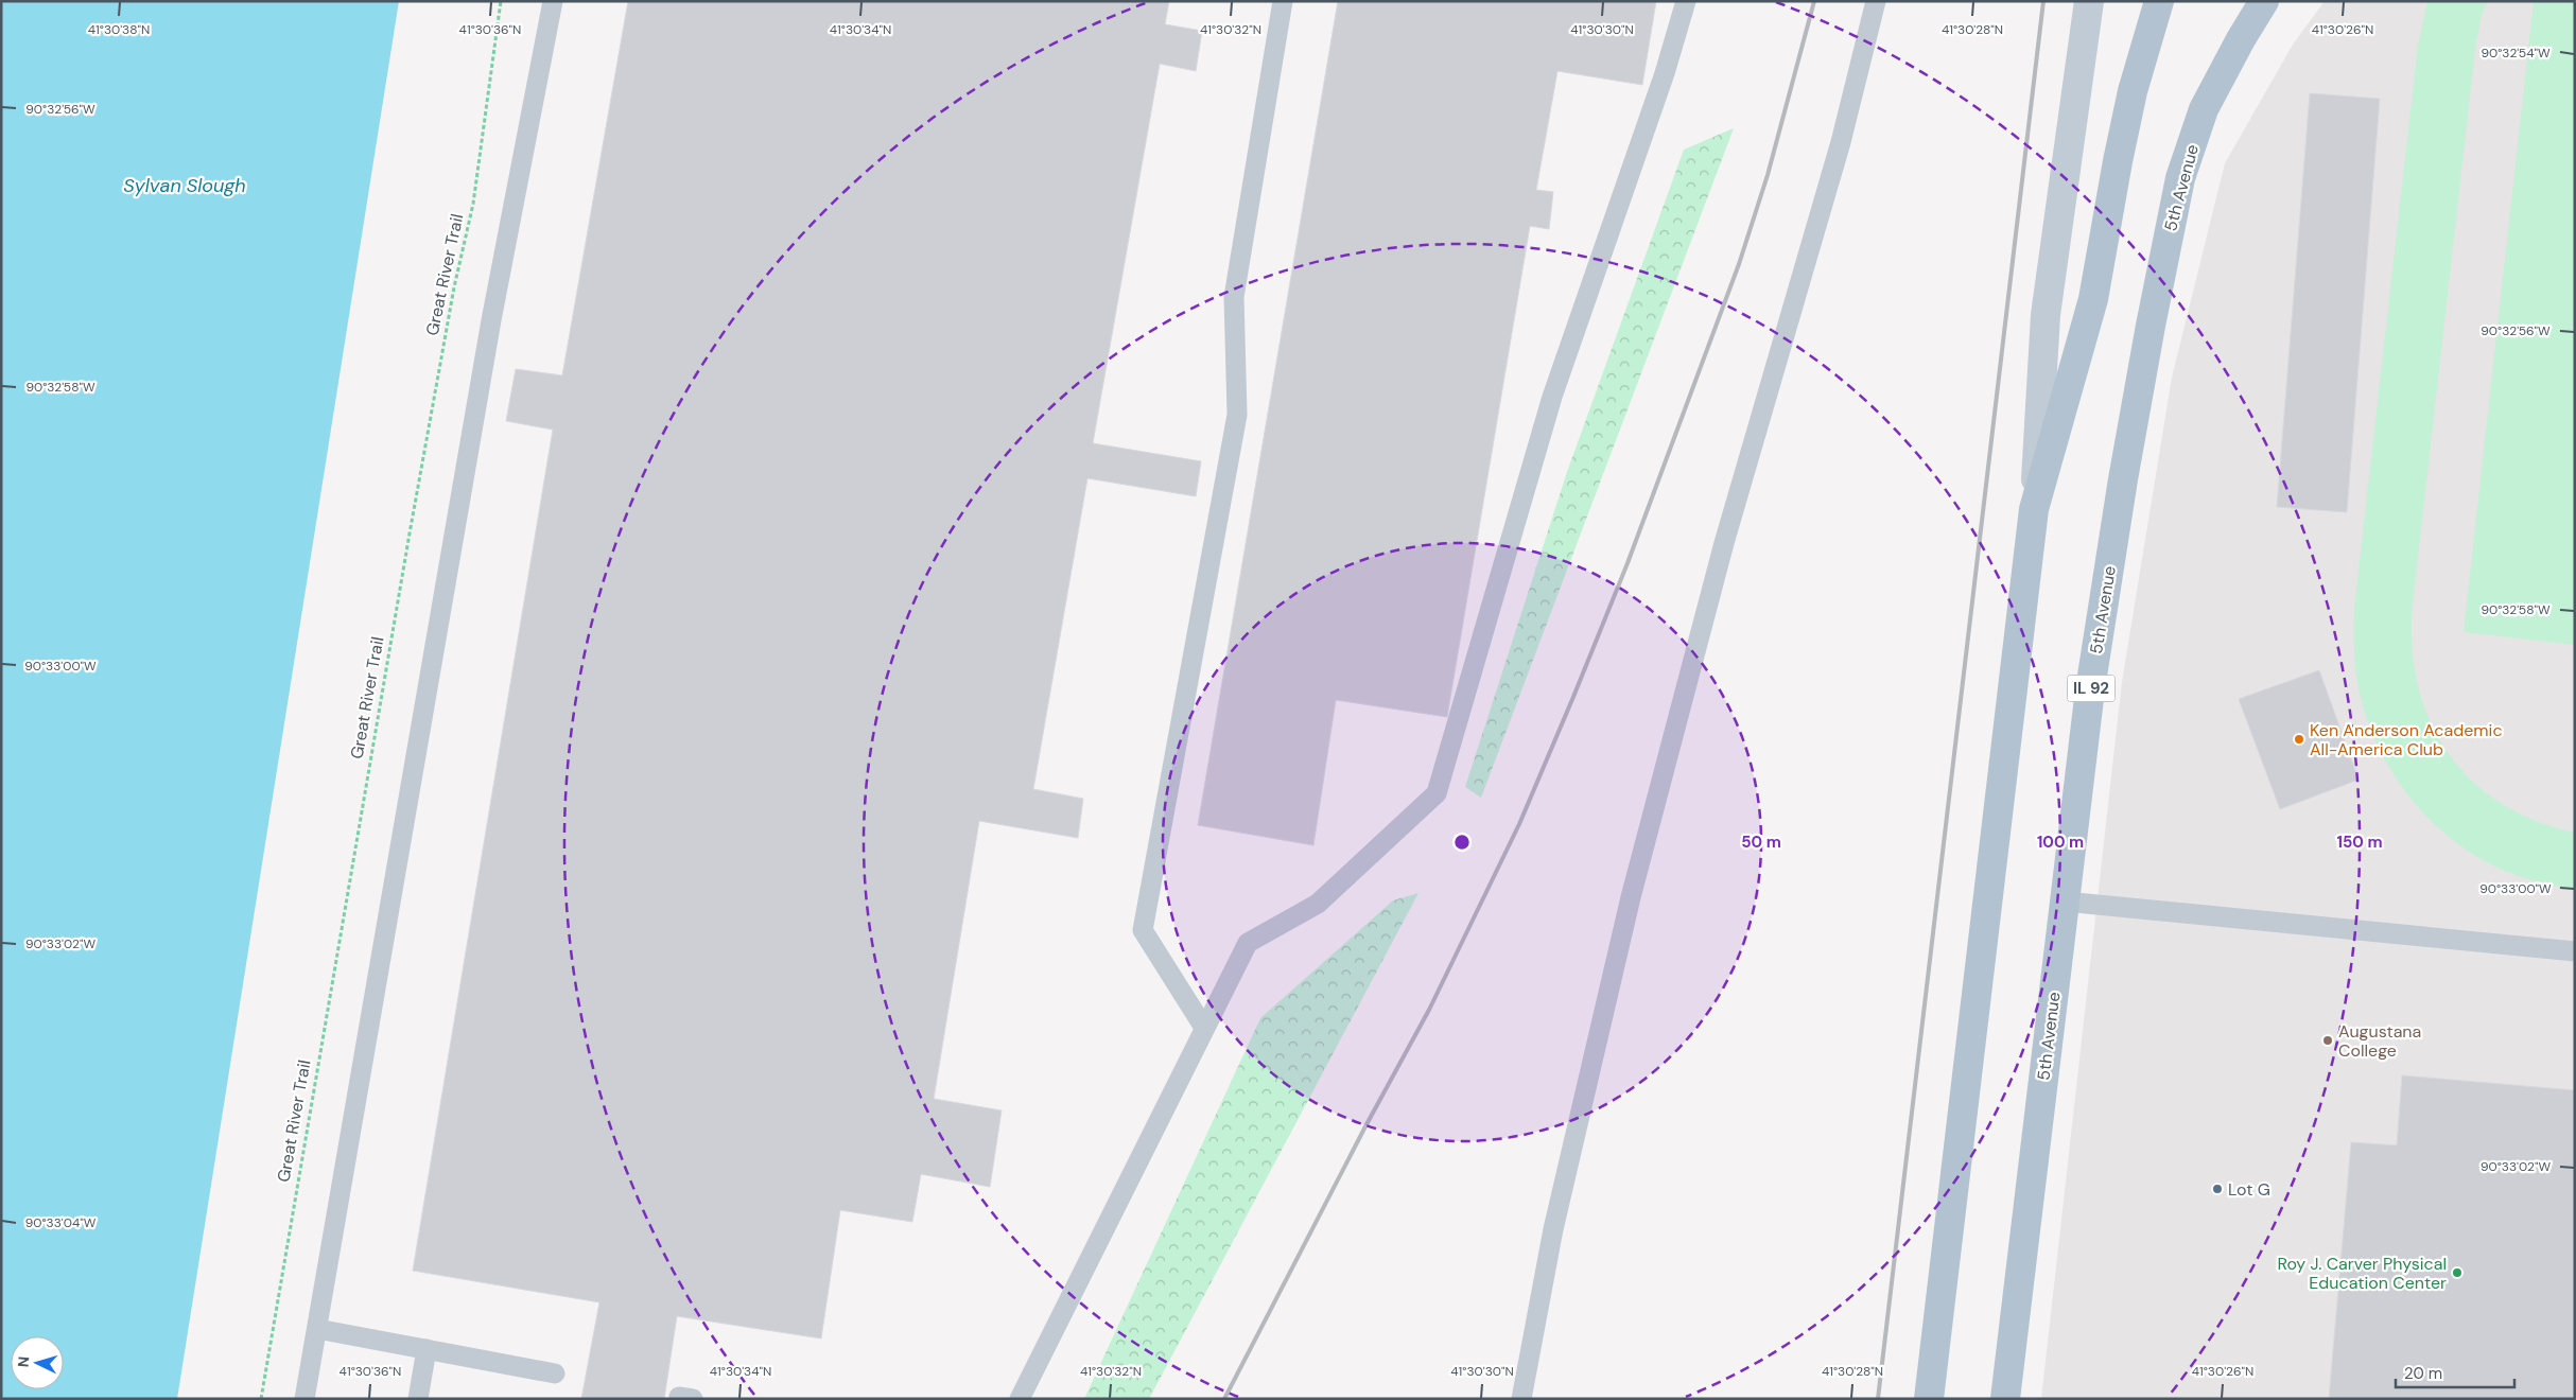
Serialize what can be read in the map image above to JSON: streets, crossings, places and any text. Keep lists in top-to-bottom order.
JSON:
{
  "streets": {
    "main road": ["5th Avenue", "IL 92"],
    "path": ["Great River Trail"]
  },
  "water": ["Sylvan Slough"],
  "places": [
    "Ken Anderson Academic All-America Club",
    "Augustana College",
    "Lot G",
    "Roy J. Carver Physical Education Center"
  ],
  "scale_bar": "20 m",
  "north": "left",
  "coordinates": [
    "41°30'38\"N",
    "41°30'36\"N",
    "41°30'34\"N",
    "41°30'32\"N",
    "41°30'30\"N",
    "41°30'28\"N",
    "41°30'26\"N",
    "90°32'54\"W",
    "90°32'56\"W",
    "90°32'58\"W",
    "90°33'00\"W",
    "90°33'02\"W",
    "90°33'04\"W"
  ],
  "rings": ["50 m", "100 m", "150 m"]
}
